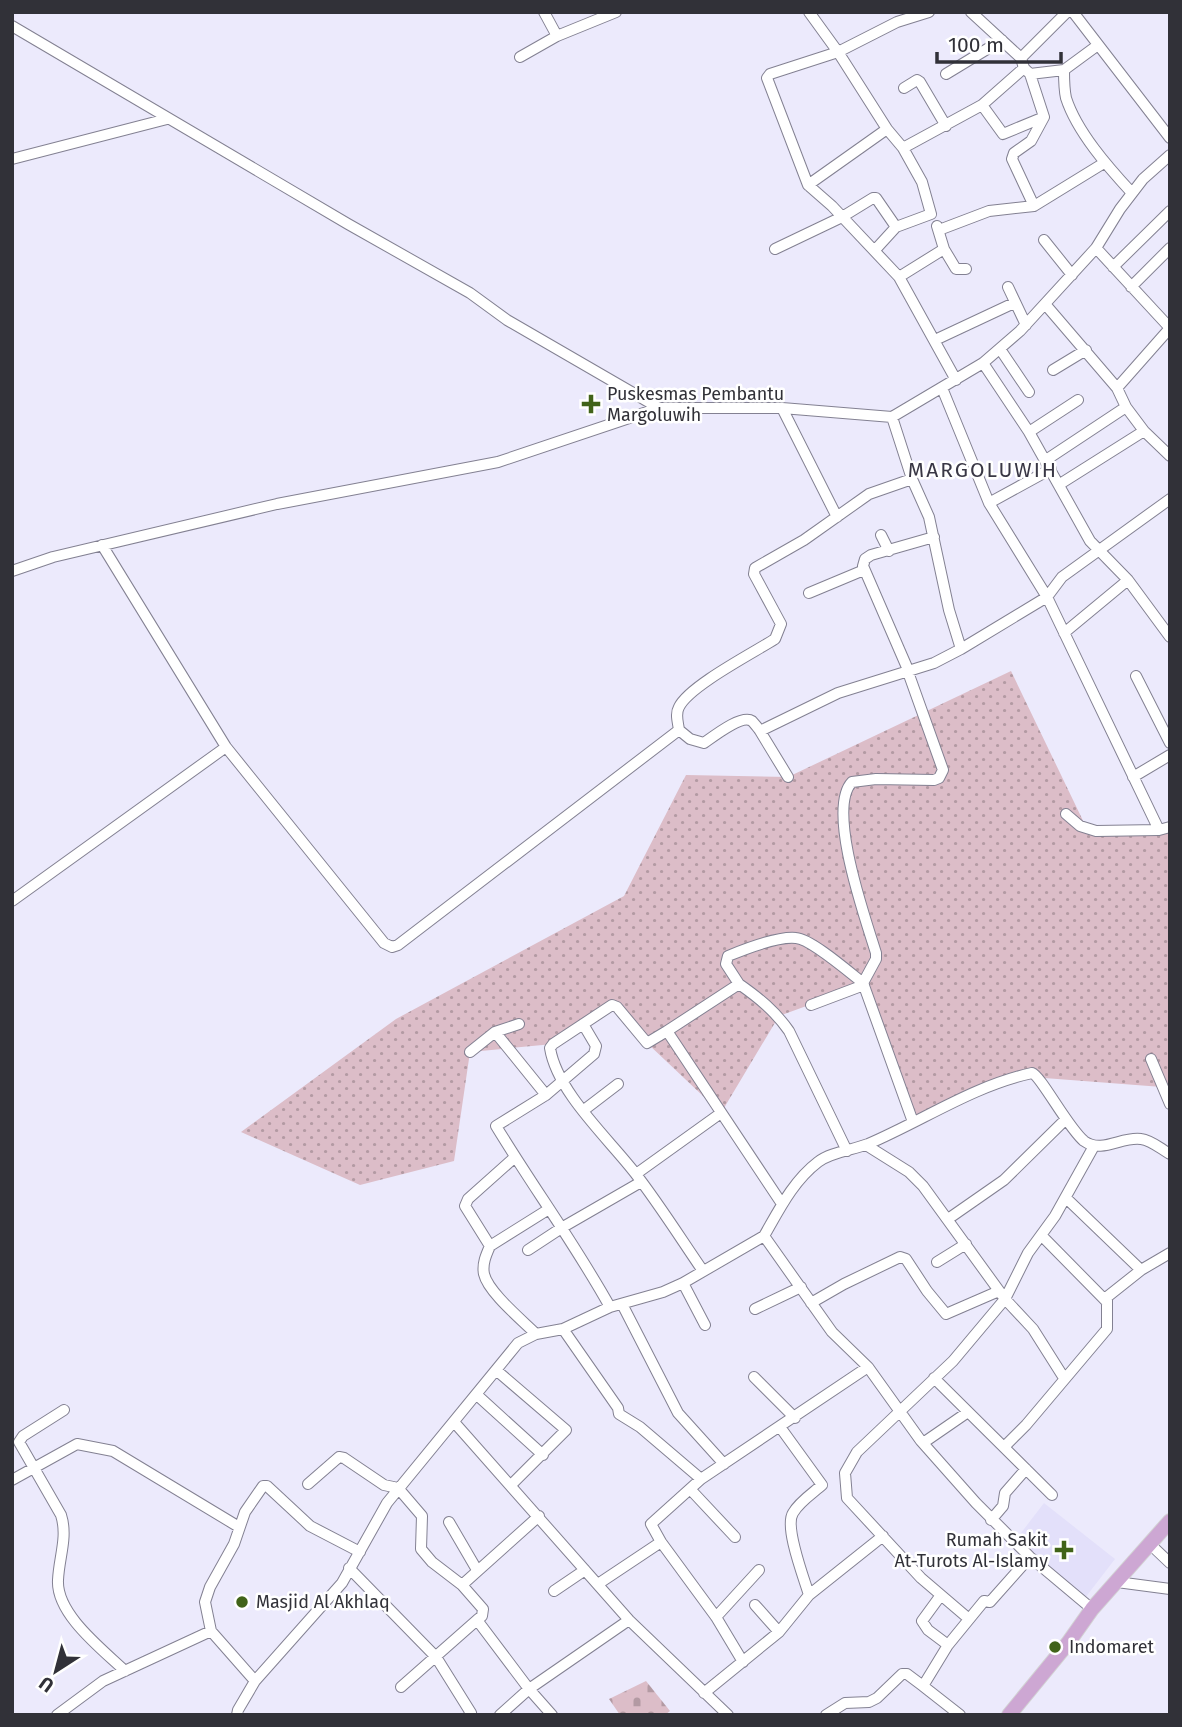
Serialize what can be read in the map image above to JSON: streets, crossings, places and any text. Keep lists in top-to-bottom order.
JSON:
{
  "districts": ["MARGOLUWIH"],
  "places": {
    "health": ["Puskesmas Pembantu Margoluwih", "Rumah Sakit At-Turots Al-Islamy"],
    "other": ["Masjid Al Akhlaq", "Indomaret"]
  },
  "scale_bar": "100 m",
  "north": "bottom left"
}
